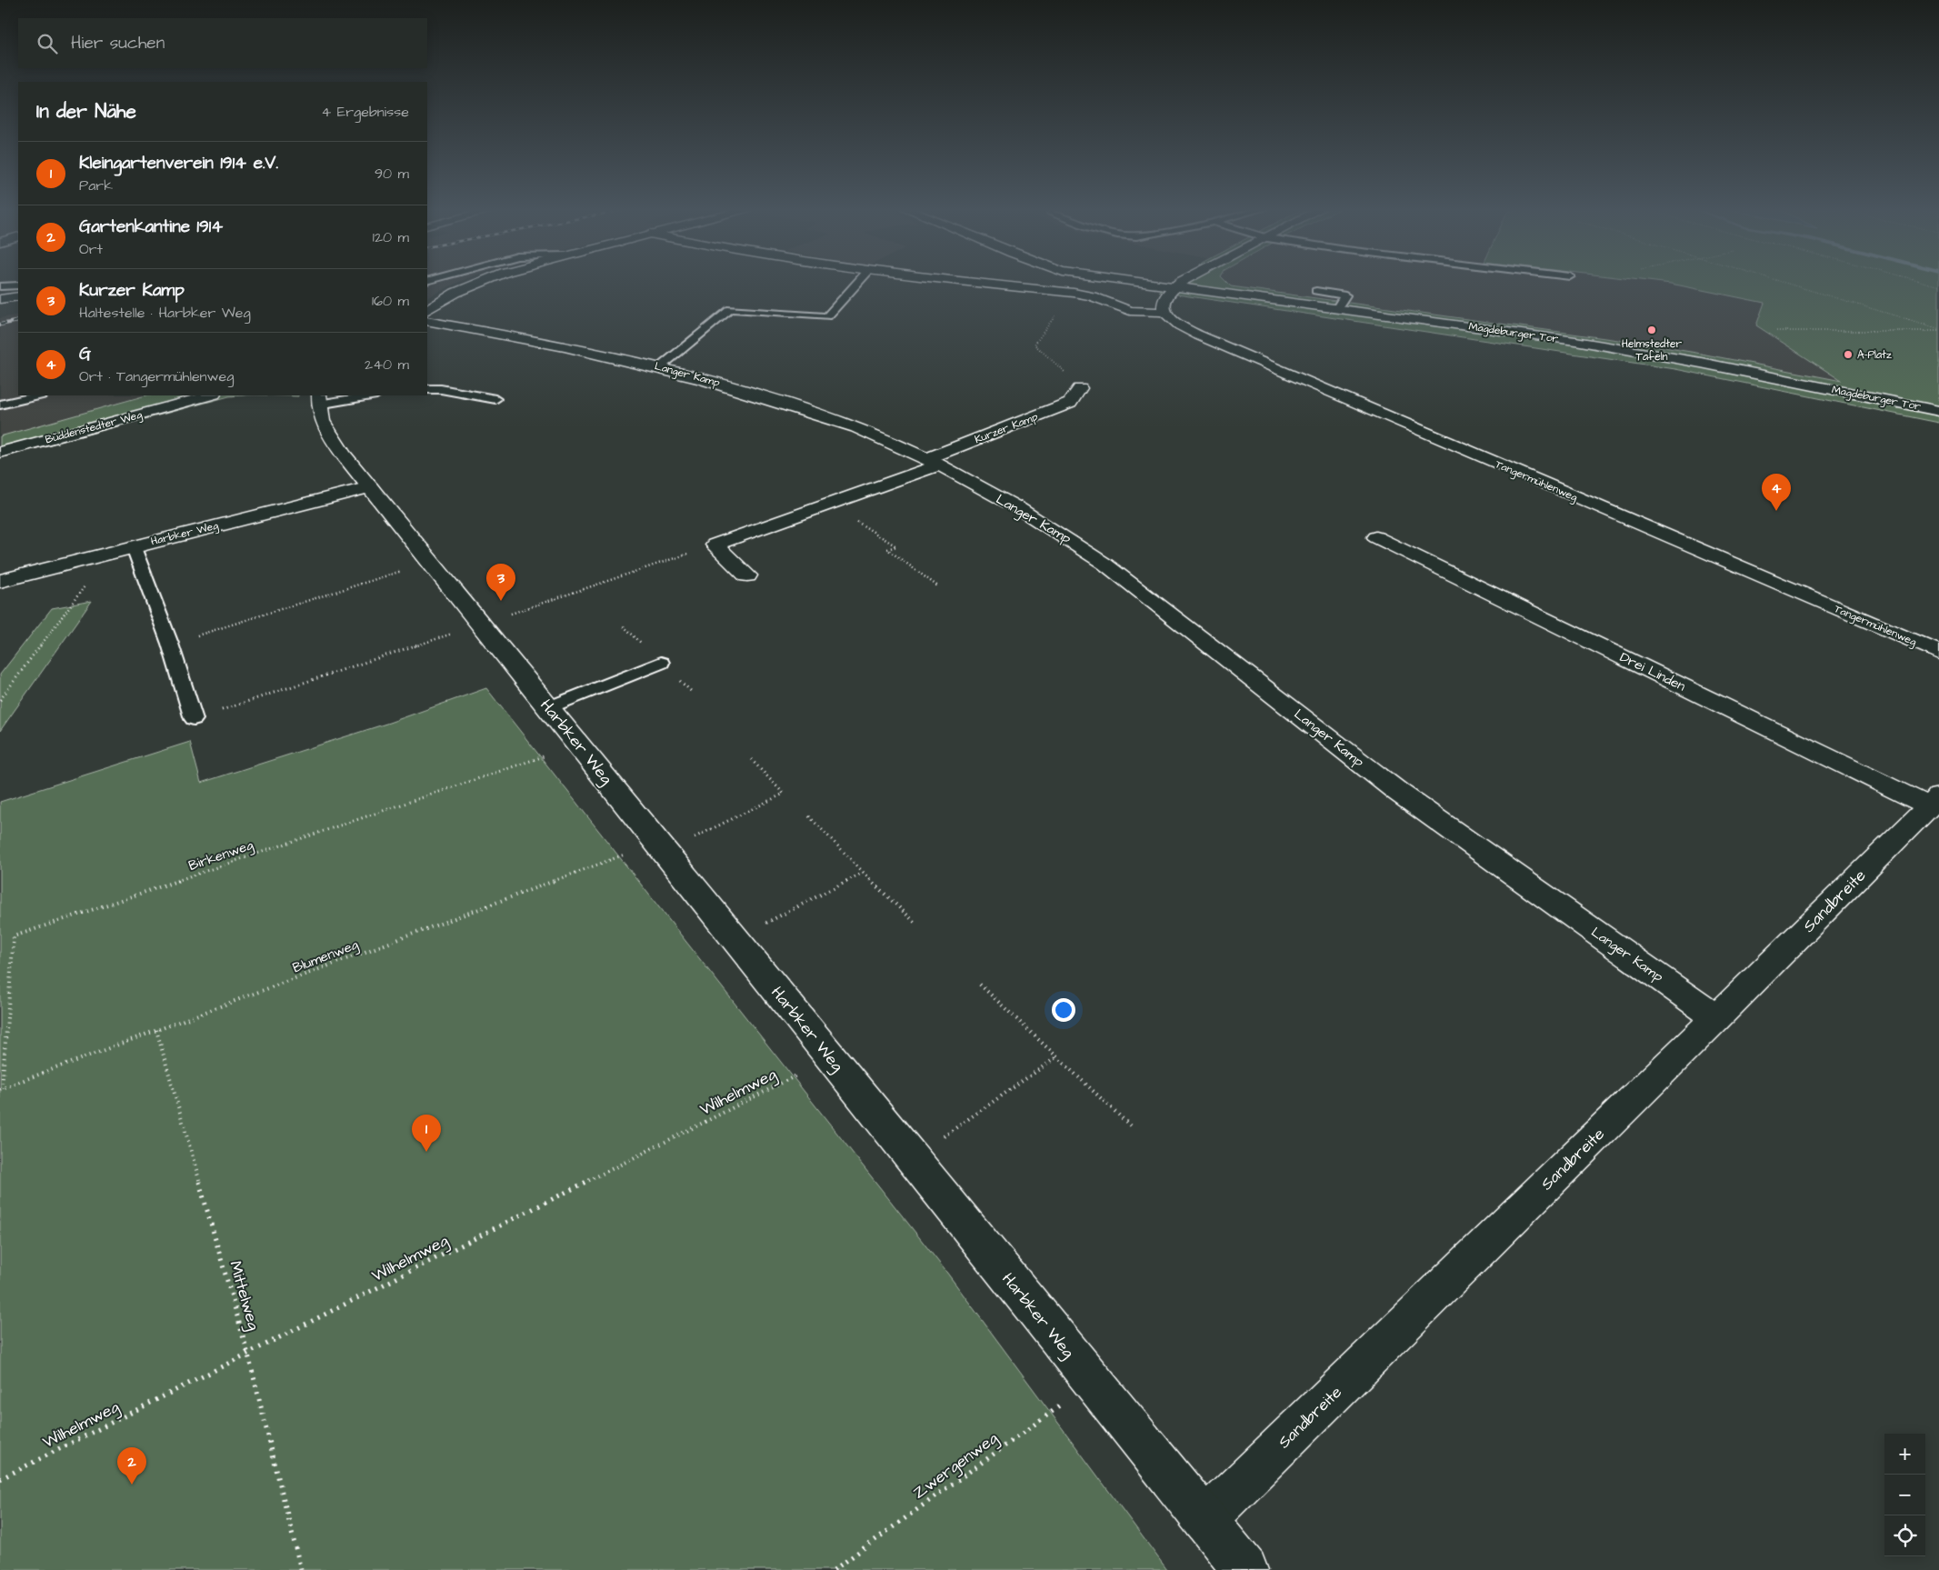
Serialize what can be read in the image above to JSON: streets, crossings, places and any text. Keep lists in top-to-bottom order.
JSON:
{
  "streets": {
    "street": [
      "Magdeburger Tor",
      "Langer Kamp",
      "Büddenstedter Weg",
      "Kurzer Kamp",
      "Tangermühlenweg",
      "Harbker Weg",
      "Drei Linden",
      "Sandbreite"
    ],
    "path": [
      "Birkenweg",
      "Blumenweg",
      "Wilhelmweg",
      "Mittelweg",
      "Zwergenweg"
    ]
  },
  "crossings": [
    ["Langer Kamp", "Kurzer Kamp"],
    ["Langer Kamp", "Sandbreite"],
    ["Harbker Weg", "Birkenweg"],
    ["Harbker Weg", "Sandbreite"],
    ["Harbker Weg", "Blumenweg"],
    ["Harbker Weg", "Wilhelmweg"],
    ["Harbker Weg", "Zwergenweg"],
    ["Drei Linden", "Sandbreite"],
    ["Birkenweg", "Blumenweg"],
    ["Blumenweg", "Mittelweg"],
    ["Wilhelmweg", "Mittelweg"]
  ],
  "places": ["Helmstedter Tafeln", "A-Platz"],
  "page": {
    "search": "Hier suchen",
    "heading": ["In der Nähe", "4 Ergebnisse"],
    "list": [
      {
        "mark": "1",
        "name": "Kleingartenverein 1914 e.V.",
        "note": "Park",
        "value": "90 m"
      },
      {
        "mark": "2",
        "name": "Gartenkantine 1914",
        "note": "Ort",
        "value": "120 m"
      },
      {
        "mark": "3",
        "name": "Kurzer Kamp",
        "note": "Haltestelle · Harbker Weg",
        "value": "160 m"
      },
      {
        "mark": "4",
        "name": "G",
        "note": "Ort · Tangermühlenweg",
        "value": "240 m"
      }
    ],
    "pins": [
      "4",
      "3",
      "1",
      "2"
    ],
    "map_buttons": ["+", "−"]
  }
}
